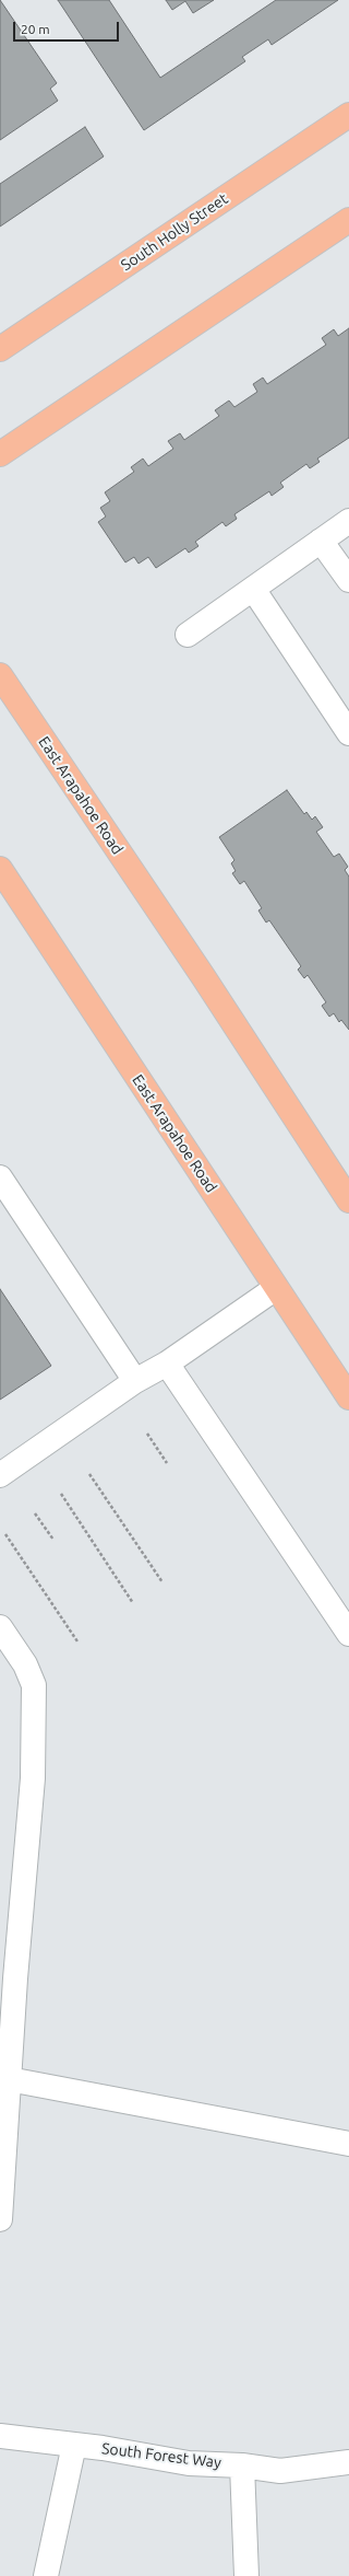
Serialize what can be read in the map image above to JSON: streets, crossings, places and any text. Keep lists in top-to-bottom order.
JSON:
{
  "streets": {
    "main road": ["South Holly Street", "East Arapahoe Road"],
    "street": ["South Forest Way"]
  },
  "scale_bar": "20 m"
}
